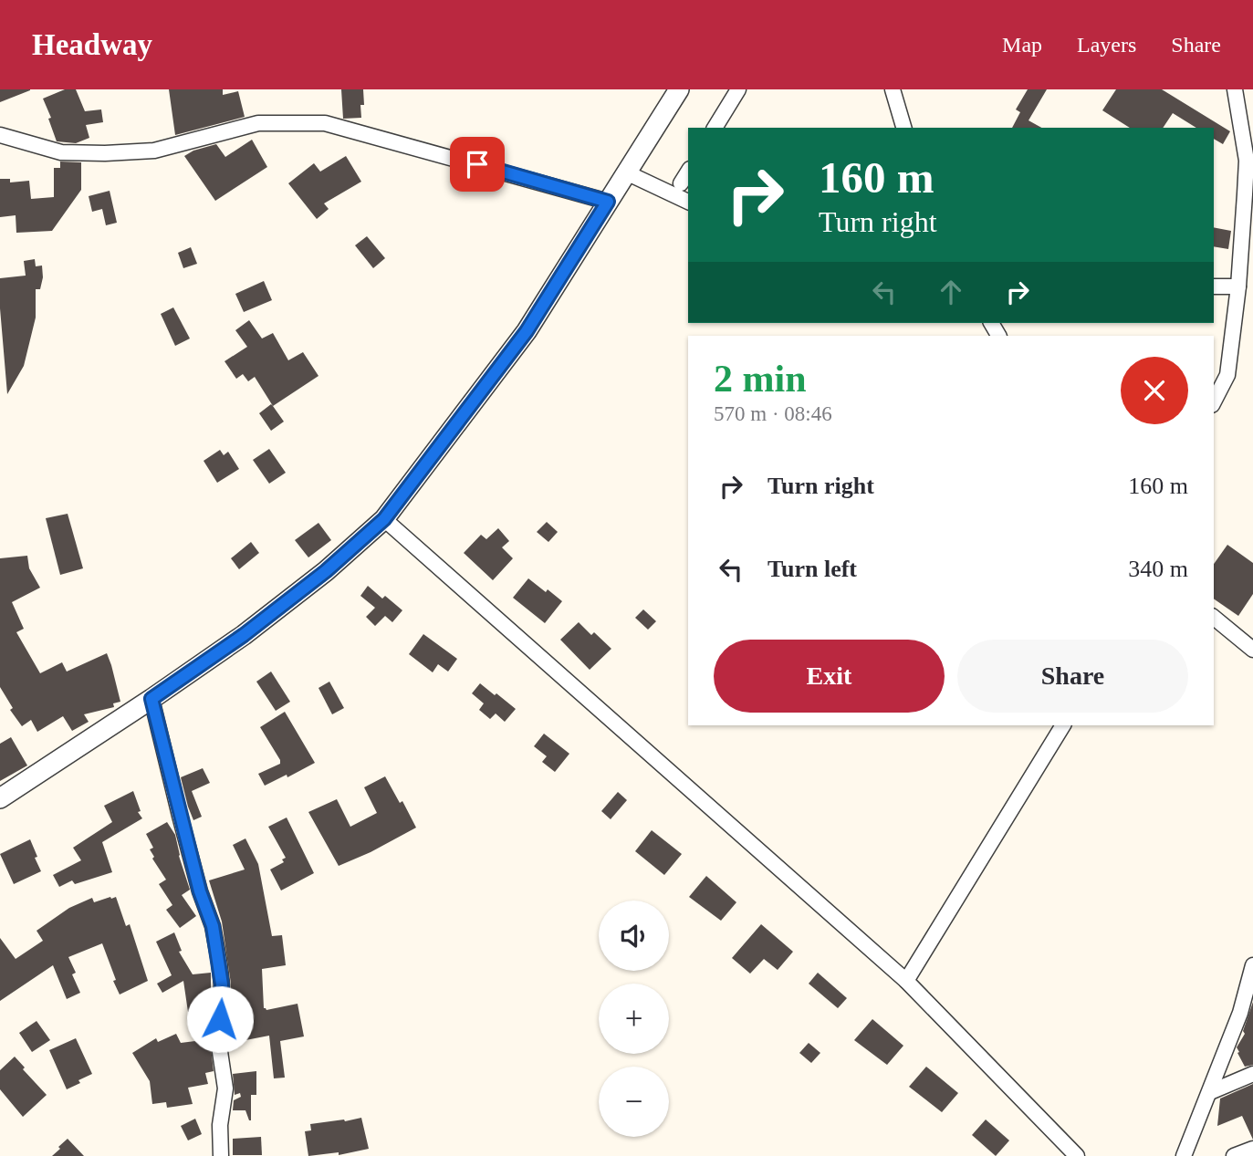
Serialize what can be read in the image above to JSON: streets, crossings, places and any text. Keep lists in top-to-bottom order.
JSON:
{
  "page": {
    "header": "Headway",
    "nav": ["Map", "Layers", "Share"],
    "turn": ["160 m", "Turn right"],
    "heading": ["2 min", "570 m · 08:46"],
    "list": [
      {
        "name": "Turn right",
        "value": "160 m"
      },
      {
        "name": "Turn left",
        "value": "340 m"
      }
    ],
    "buttons": ["Exit", "Share"],
    "map_buttons": ["+", "−"]
  }
}
